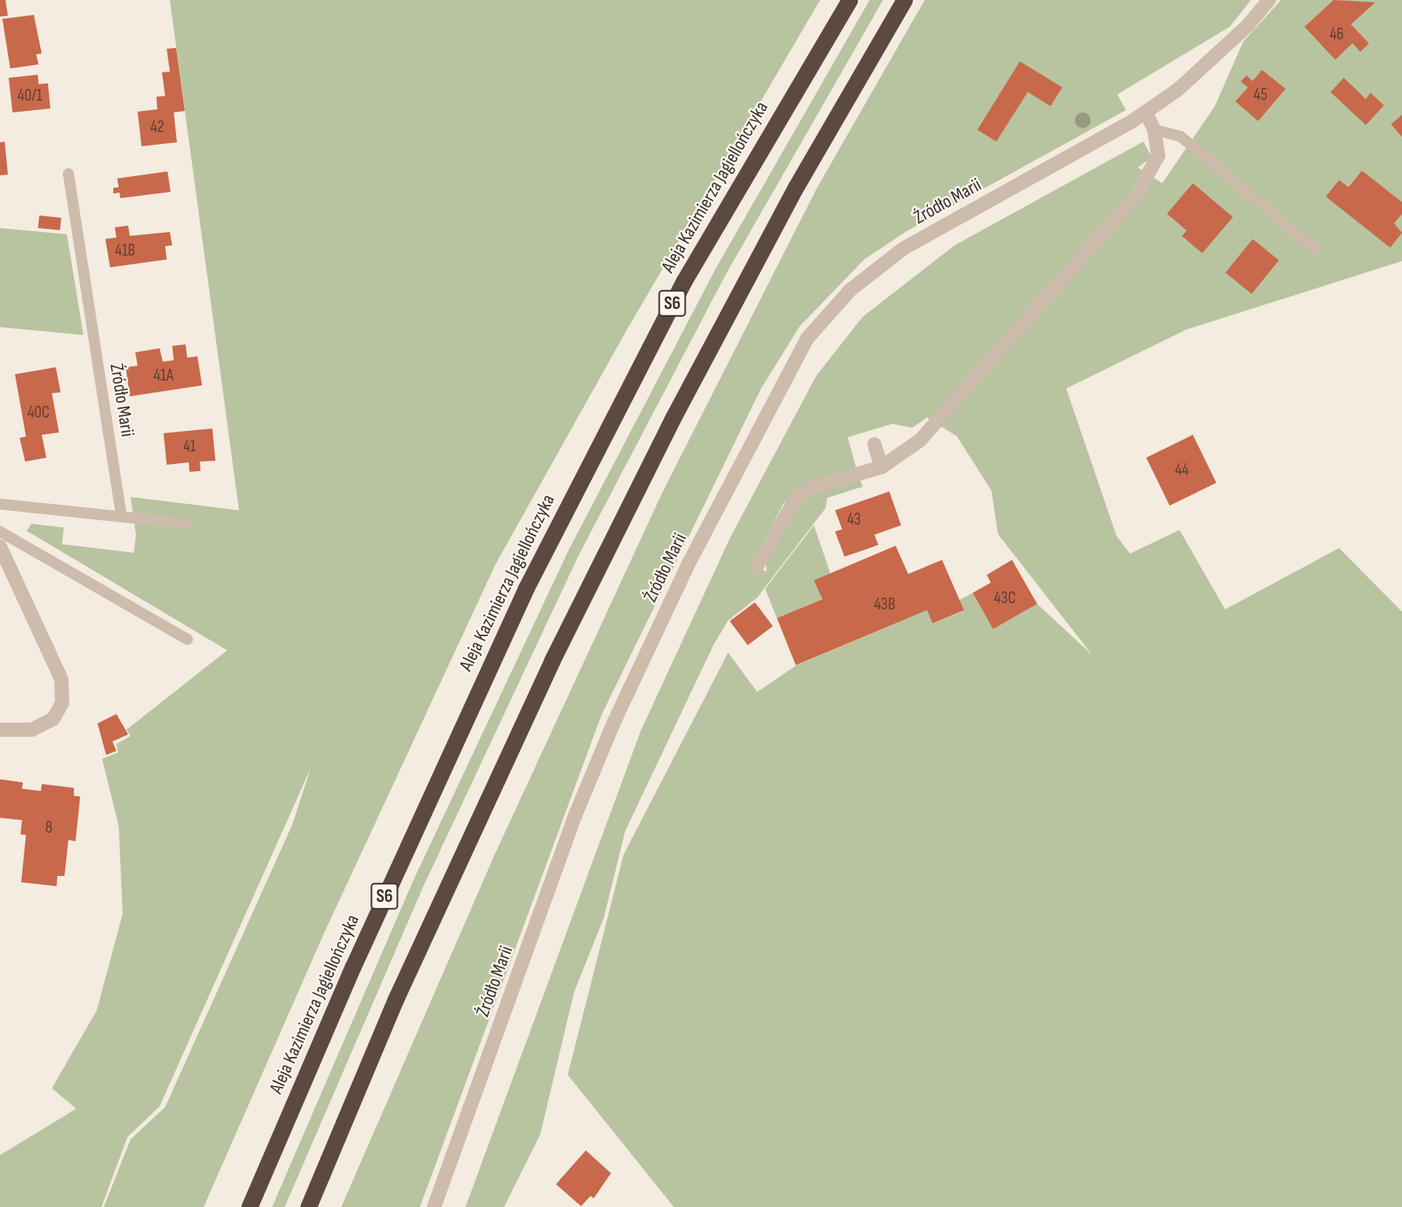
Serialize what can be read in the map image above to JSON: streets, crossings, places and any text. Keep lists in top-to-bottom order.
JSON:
{
  "streets": {
    "highway": ["Aleja Kazimierza Jagiellończyka", "S6"],
    "street": ["Źródło Marii"]
  },
  "house_numbers": [
    "46",
    "45",
    "40/1",
    "42",
    "41B",
    "41A",
    "40C",
    "41",
    "44",
    "43",
    "43C",
    "43B",
    "8"
  ]
}
